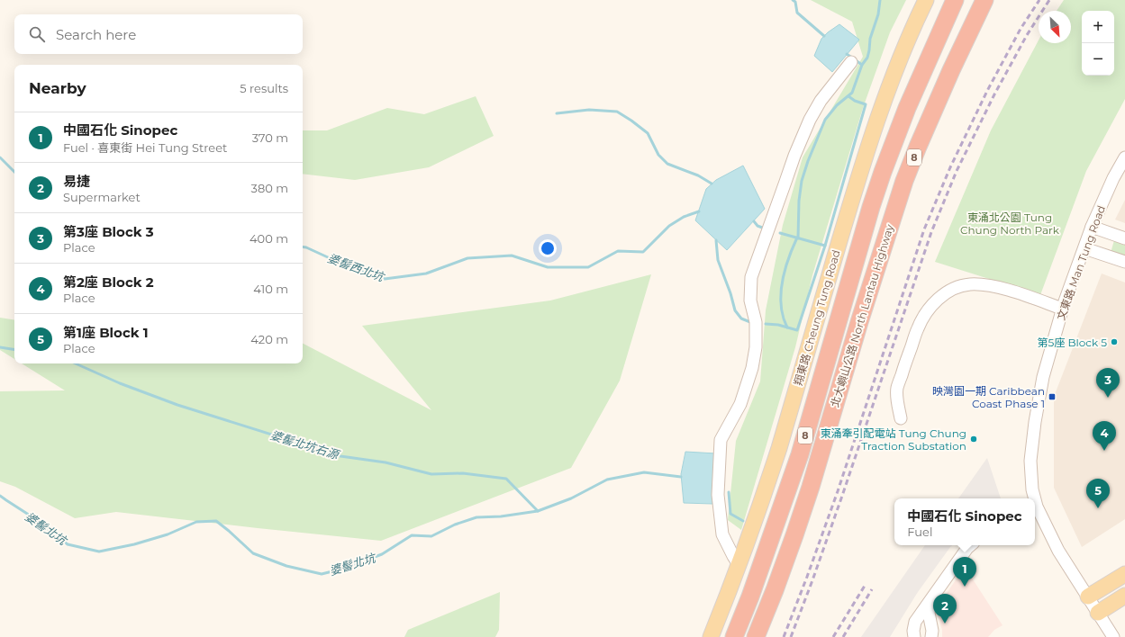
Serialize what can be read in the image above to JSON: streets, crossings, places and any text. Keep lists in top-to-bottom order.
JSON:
{
  "streets": {
    "highway": ["8", "北大嶼山公路 North Lantau Highway"],
    "main road": ["翔東路 Cheung Tung Road"],
    "street": ["文東路 Man Tung Road"]
  },
  "water": ["婆髻西北坑", "婆髻北坑右源", "婆髻北坑"],
  "parks": ["東涌北公園 Tung Chung North Park"],
  "places": {
    "other": ["第5座 Block 5", "東涌牽引配電站 Tung Chung Traction Substation"],
    "transit": ["映灣園一期 Caribbean Coast Phase 1"]
  },
  "north": "bottom right",
  "page": {
    "map_buttons": ["+", "−"],
    "search": "Search here",
    "heading": ["Nearby", "5 results"],
    "list": [
      {
        "mark": "1",
        "name": "中國石化 Sinopec",
        "note": "Fuel · 喜東街 Hei Tung Street",
        "value": "370 m"
      },
      {
        "mark": "2",
        "name": "易捷",
        "note": "Supermarket",
        "value": "380 m"
      },
      {
        "mark": "3",
        "name": "第3座 Block 3",
        "note": "Place",
        "value": "400 m"
      },
      {
        "mark": "4",
        "name": "第2座 Block 2",
        "note": "Place",
        "value": "410 m"
      },
      {
        "mark": "5",
        "name": "第1座 Block 1",
        "note": "Place",
        "value": "420 m"
      }
    ],
    "pins": [
      "3",
      "4",
      "5",
      "1",
      "2"
    ],
    "popup": ["中國石化 Sinopec", "Fuel"]
  }
}
